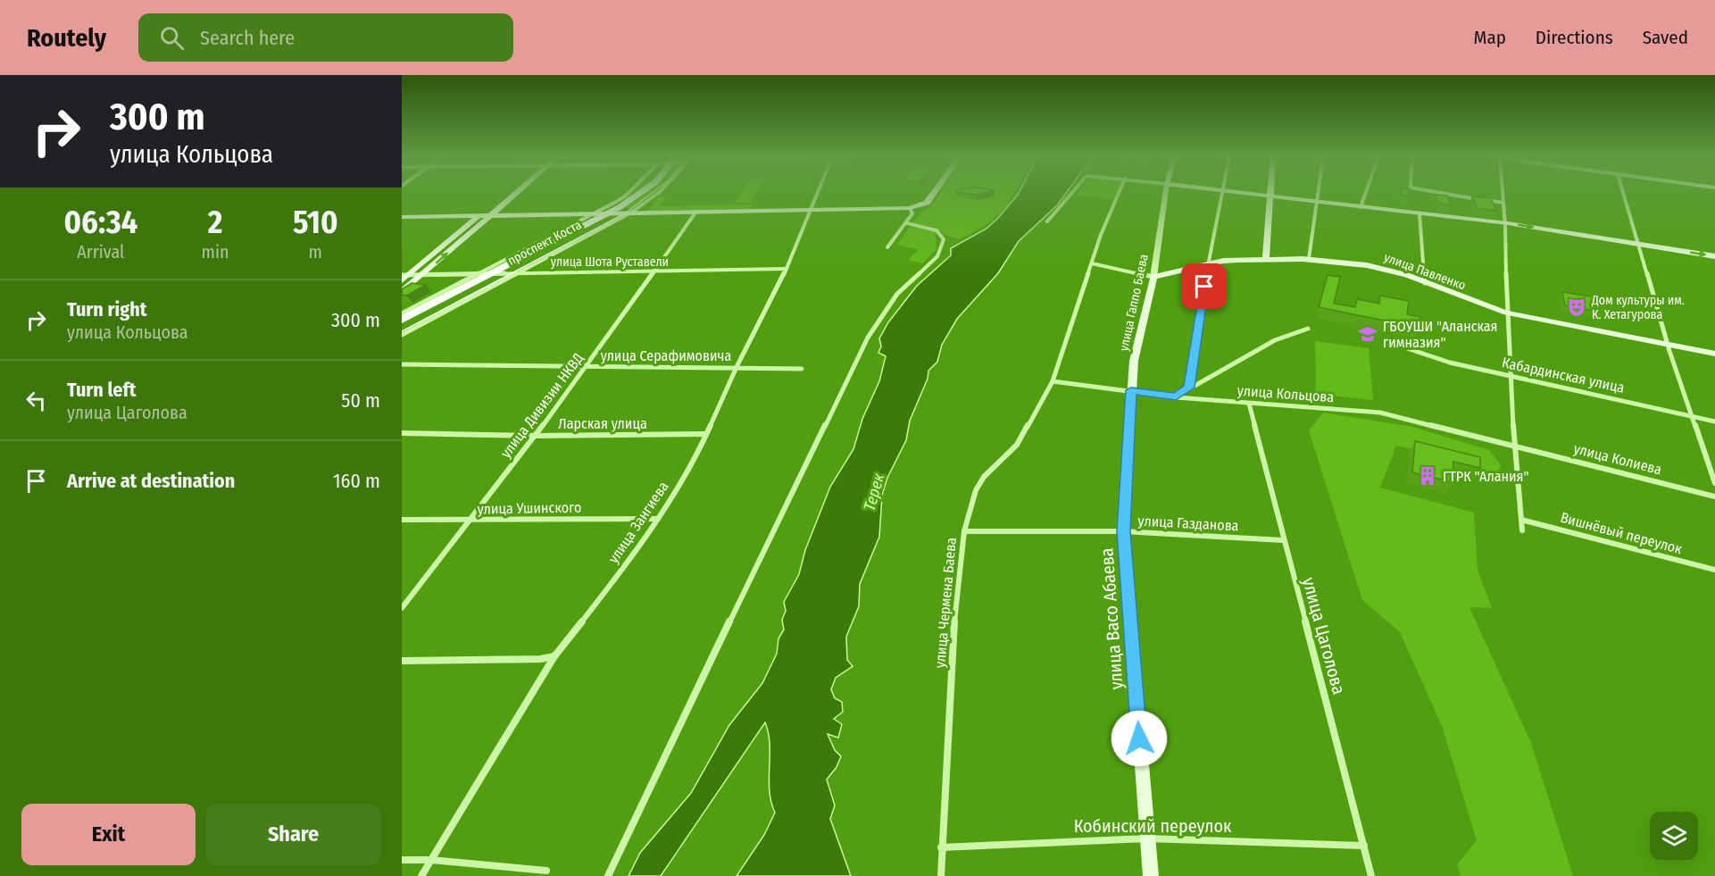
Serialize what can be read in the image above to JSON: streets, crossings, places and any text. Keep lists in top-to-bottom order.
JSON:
{
  "streets": {
    "main road": [
      "проспект Коста",
      "улица Павленко",
      "улица Гаппо Баева",
      "улица Васо Абаева"
    ],
    "street": [
      "улица Шота Руставели",
      "улица Серафимовича",
      "Кабардинская улица",
      "улица Кольцова",
      "улица Дивизии НКВД",
      "Ларская улица",
      "улица Колиева",
      "улица Ушинского",
      "улица Зангиева",
      "улица Газданова",
      "Вишнёвый переулок",
      "улица Чермена Баева",
      "улица Цаголова",
      "Кобинский переулок"
    ]
  },
  "crossings": [
    ["проспект Коста", "улица Шота Руставели"],
    ["улица Шота Руставели", "улица Дивизии НКВД"],
    ["улица Шота Руставели", "улица Зангиева"],
    ["улица Павленко", "улица Гаппо Баева"],
    ["улица Павленко", "улица Чермена Баева"],
    ["улица Гаппо Баева", "улица Кольцова"],
    ["улица Гаппо Баева", "улица Васо Абаева"],
    ["улица Серафимовича", "улица Дивизии НКВД"],
    ["улица Серафимовича", "улица Зангиева"],
    ["улица Кольцова", "улица Колиева"],
    ["улица Кольцова", "улица Чермена Баева"],
    ["улица Кольцова", "улица Васо Абаева"],
    ["улица Кольцова", "улица Цаголова"],
    ["улица Дивизии НКВД", "Ларская улица"],
    ["улица Дивизии НКВД", "улица Ушинского"],
    ["Ларская улица", "улица Зангиева"],
    ["улица Ушинского", "улица Зангиева"],
    ["улица Газданова", "улица Чермена Баева"],
    ["улица Газданова", "улица Васо Абаева"],
    ["улица Газданова", "улица Цаголова"],
    ["улица Чермена Баева", "Кобинский переулок"],
    ["улица Васо Абаева", "Кобинский переулок"],
    ["улица Цаголова", "Кобинский переулок"]
  ],
  "water": ["Терек"],
  "places": {
    "theatre": ["Дом культуры им. К. Хетагурова"],
    "school or university": ["ГБОУШИ \"Аланская гимназия\""],
    "building": ["ГТРК \"Алания\""]
  },
  "page": {
    "header": "Routely",
    "search": "Search here",
    "nav": ["Map", "Directions", "Saved"],
    "turn": ["300 m", "улица Кольцова"],
    "eta": [
      "06:34",
      "Arrival",
      "2",
      "min",
      "510",
      "m"
    ],
    "list": [
      {
        "name": "Turn right",
        "note": "улица Кольцова",
        "value": "300 m"
      },
      {
        "name": "Turn left",
        "note": "улица Цаголова",
        "value": "50 m"
      },
      {
        "name": "Arrive at destination",
        "value": "160 m"
      }
    ],
    "buttons": ["Exit", "Share"]
  }
}
